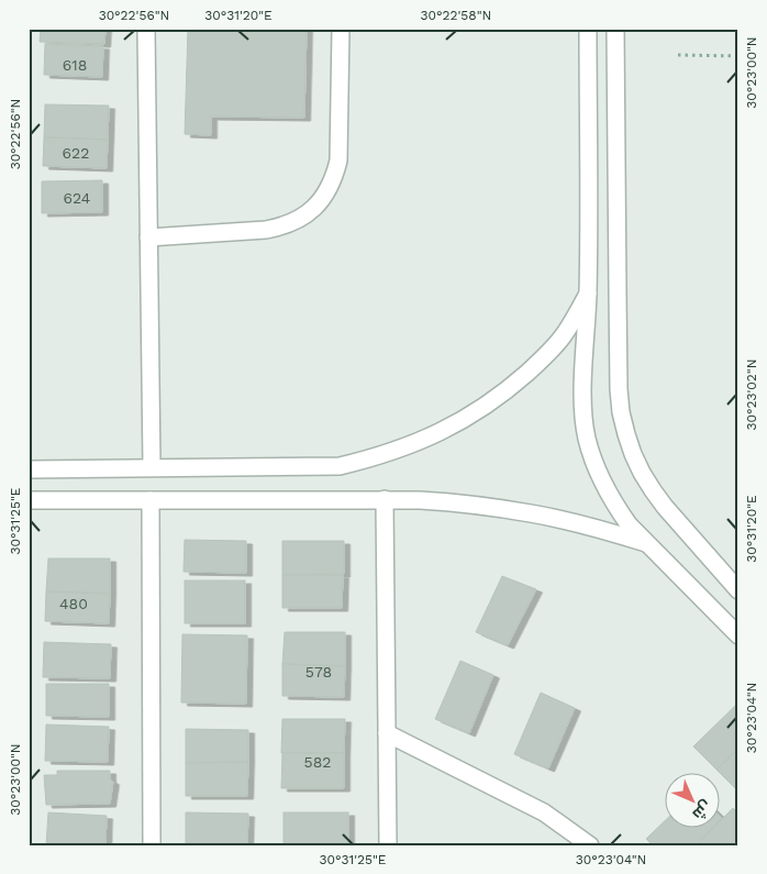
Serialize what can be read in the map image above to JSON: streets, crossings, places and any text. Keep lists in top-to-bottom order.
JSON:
{
  "house_numbers": [
    "618",
    "622",
    "624",
    "480",
    "578",
    "582"
  ],
  "north": "bottom right",
  "coordinates": [
    "30°22'56\"N",
    "30°31'20\"E",
    "30°22'58\"N",
    "30°23'00\"N",
    "30°23'02\"N",
    "30°31'25\"E",
    "30°23'04\"N"
  ]
}
